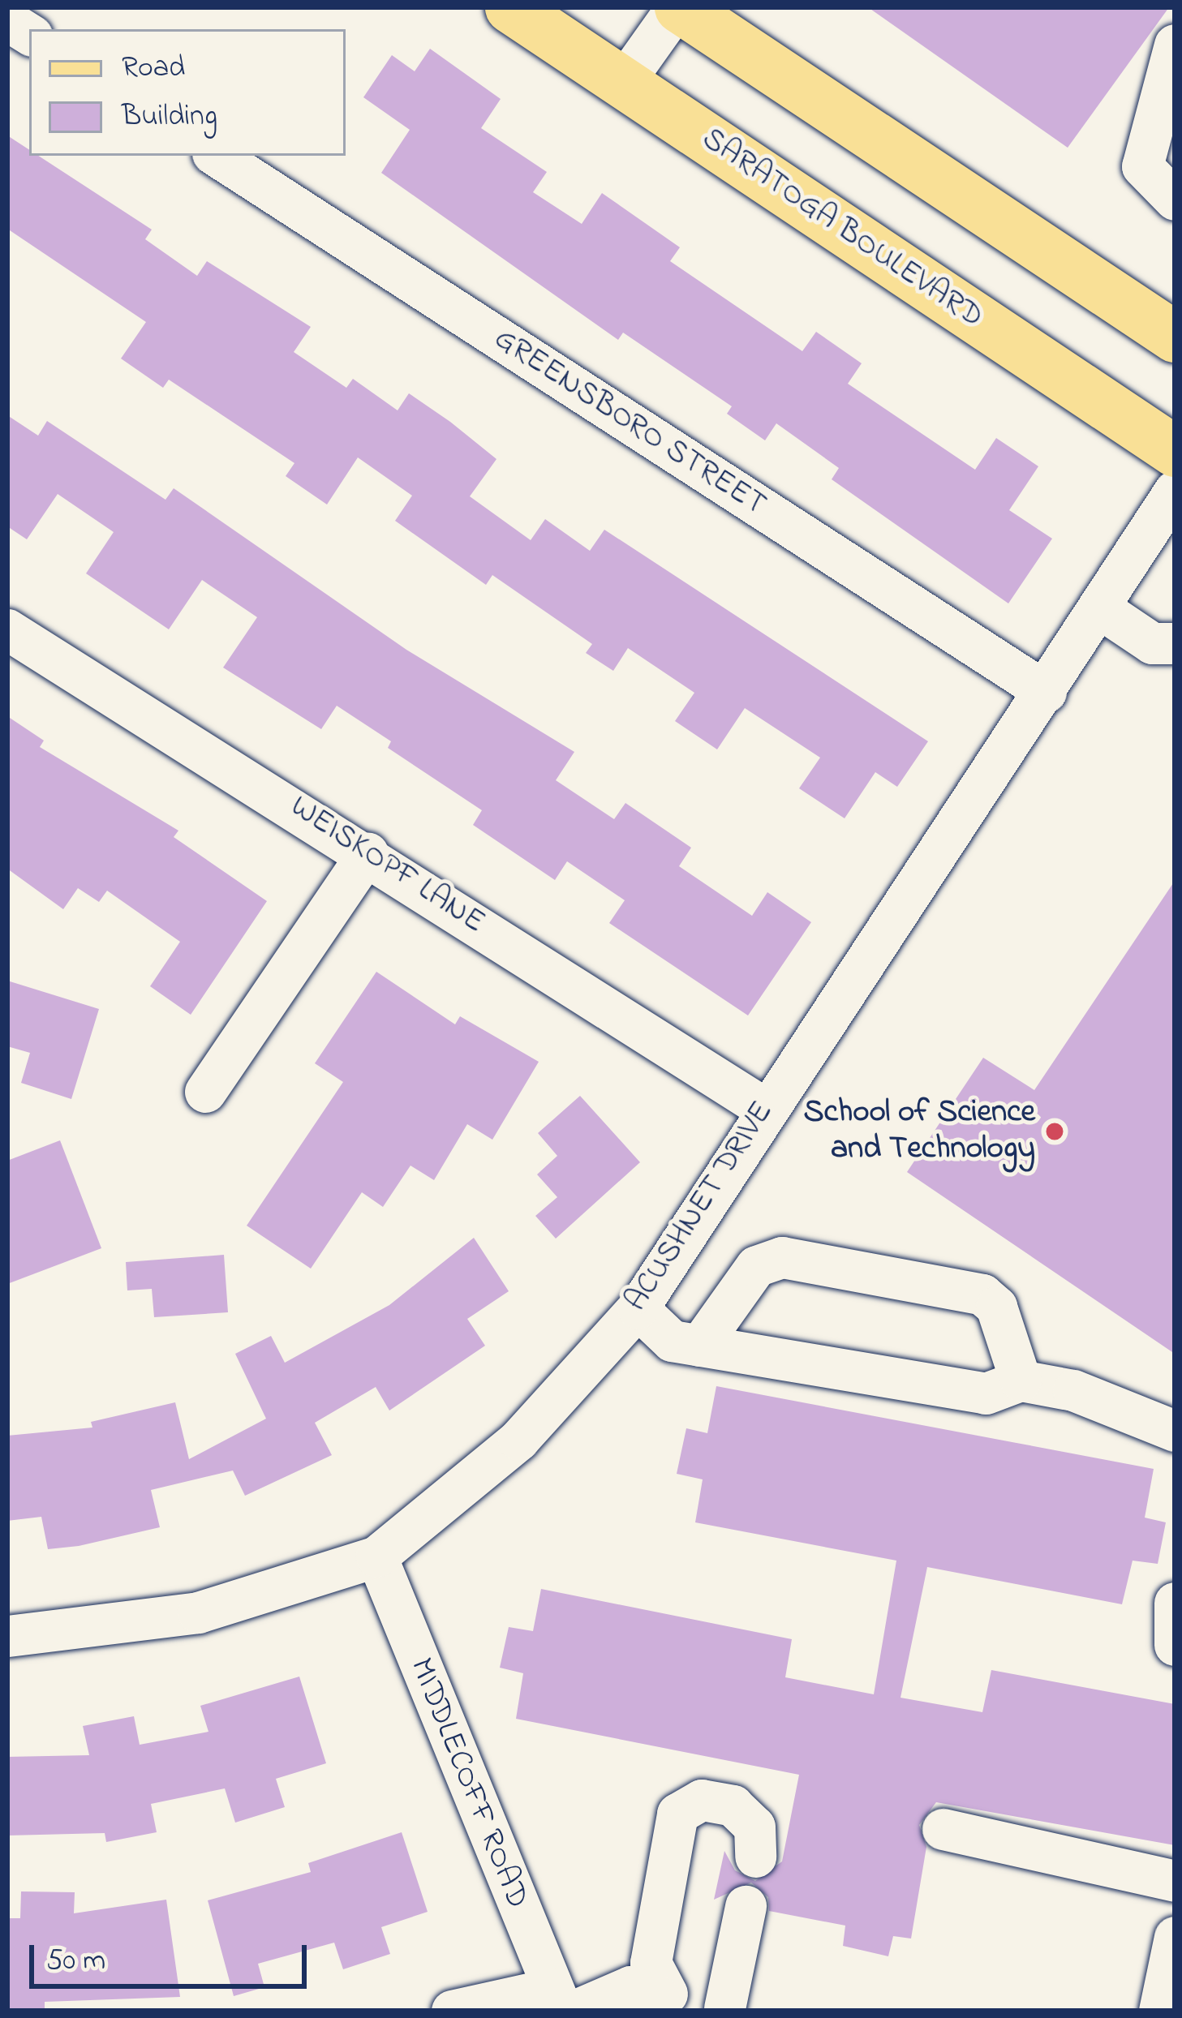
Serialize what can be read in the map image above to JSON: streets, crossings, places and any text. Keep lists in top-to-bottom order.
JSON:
{
  "streets": {
    "main road": ["SARATOGA BOULEVARD"],
    "street": [
      "GREENSBORO STREET",
      "WEISKOPF LANE",
      "ACUSHNET DRIVE",
      "MIDDLECOFF ROAD"
    ]
  },
  "crossings": [
    ["GREENSBORO STREET", "ACUSHNET DRIVE"],
    ["WEISKOPF LANE", "ACUSHNET DRIVE"],
    ["ACUSHNET DRIVE", "MIDDLECOFF ROAD"]
  ],
  "places": ["School of Science and Technology"],
  "legend": ["Road", "Building"],
  "scale_bar": "50 m"
}
